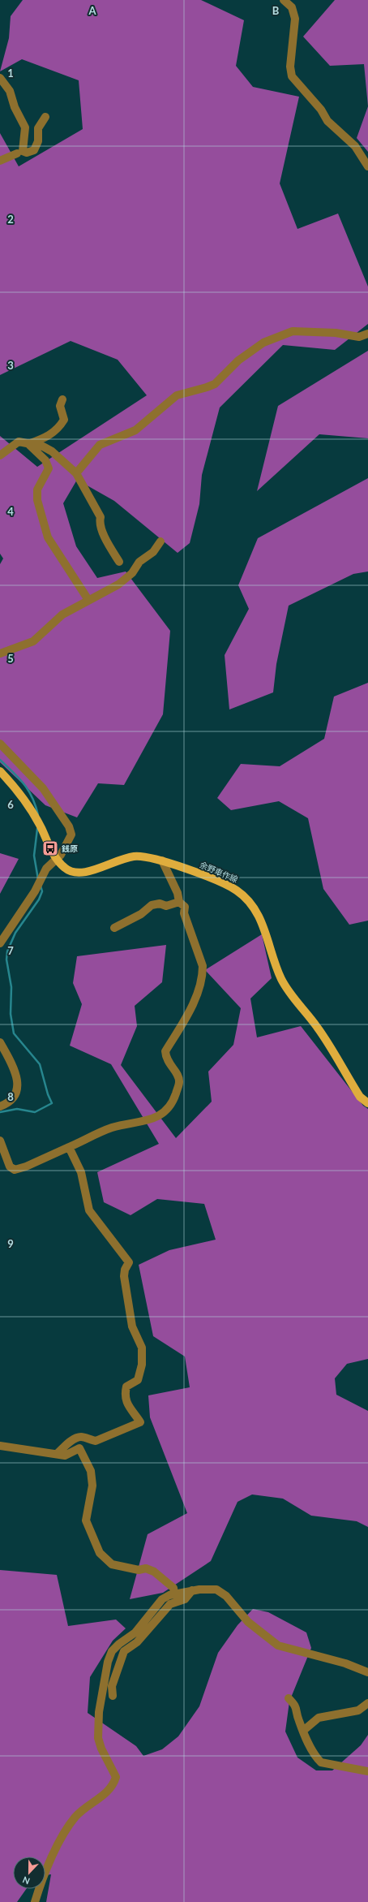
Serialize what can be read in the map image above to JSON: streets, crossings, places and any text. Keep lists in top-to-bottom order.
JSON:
{
  "streets": {
    "main road": ["余野車作線"]
  },
  "places": {
    "bus stop": ["銭原"]
  },
  "north": "bottom",
  "grid": {
    "columns": ["A", "B"],
    "rows": [
      "1",
      "2",
      "3",
      "4",
      "5",
      "6",
      "7",
      "8",
      "9"
    ]
  }
}
